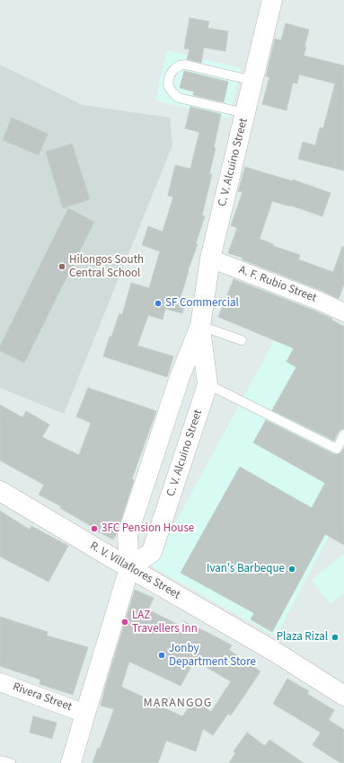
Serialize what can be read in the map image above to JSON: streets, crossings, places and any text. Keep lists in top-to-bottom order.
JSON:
{
  "streets": {
    "street": [
      "C. V. Alcuino Street",
      "A. F. Rubio Street",
      "R. V. Villaflores Street",
      "Rivera Street"
    ]
  },
  "crossings": [
    ["C. V. Alcuino Street", "A. F. Rubio Street"],
    ["C. V. Alcuino Street", "R. V. Villaflores Street"],
    ["C. V. Alcuino Street", "Rivera Street"]
  ],
  "districts": ["MARANGOG"],
  "places": [
    "Hilongos South Central School",
    "SF Commercial",
    "3FC Pension House",
    "Ivan's Barbeque",
    "LAZ Travellers Inn",
    "Plaza Rizal",
    "Jonby Department Store"
  ]
}
